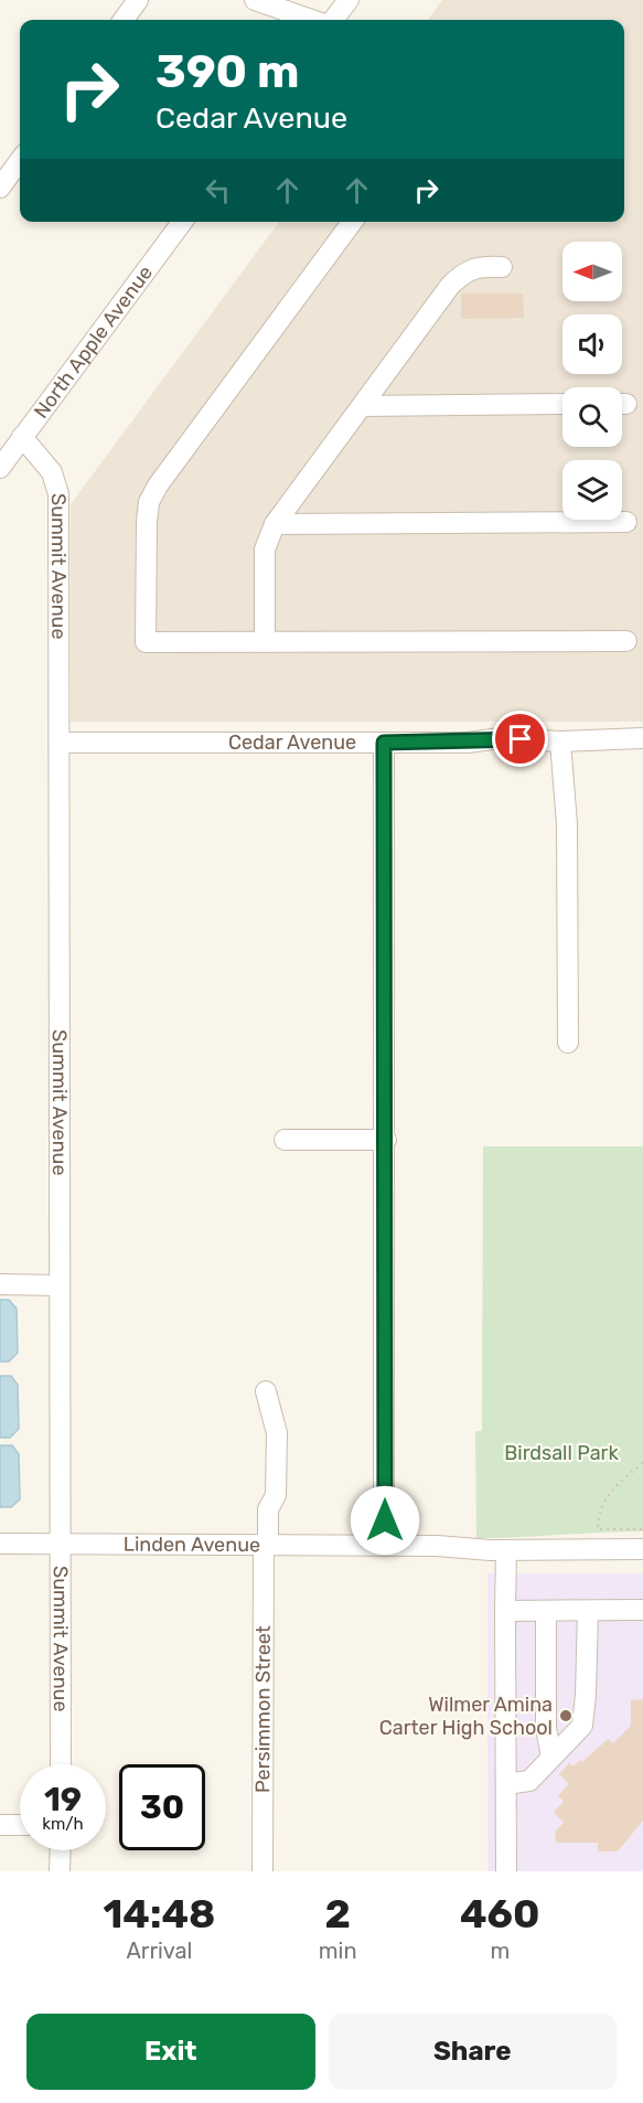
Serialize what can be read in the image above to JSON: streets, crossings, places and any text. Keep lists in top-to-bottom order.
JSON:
{
  "streets": {
    "street": [
      "North Apple Avenue",
      "Summit Avenue",
      "Cedar Avenue",
      "Linden Avenue",
      "Persimmon Street"
    ]
  },
  "crossings": [
    ["North Apple Avenue", "Summit Avenue"],
    ["Summit Avenue", "Cedar Avenue"],
    ["Summit Avenue", "Linden Avenue"],
    ["Linden Avenue", "Persimmon Street"]
  ],
  "parks": ["Birdsall Park"],
  "places": ["Wilmer Amina Carter High School"],
  "north": "left",
  "page": {
    "turn": ["390 m", "Cedar Avenue"],
    "speed": "19 km/h",
    "limit": "30",
    "eta": [
      "14:48",
      "Arrival",
      "2",
      "min",
      "460",
      "m"
    ],
    "buttons": ["Exit", "Share"]
  }
}
